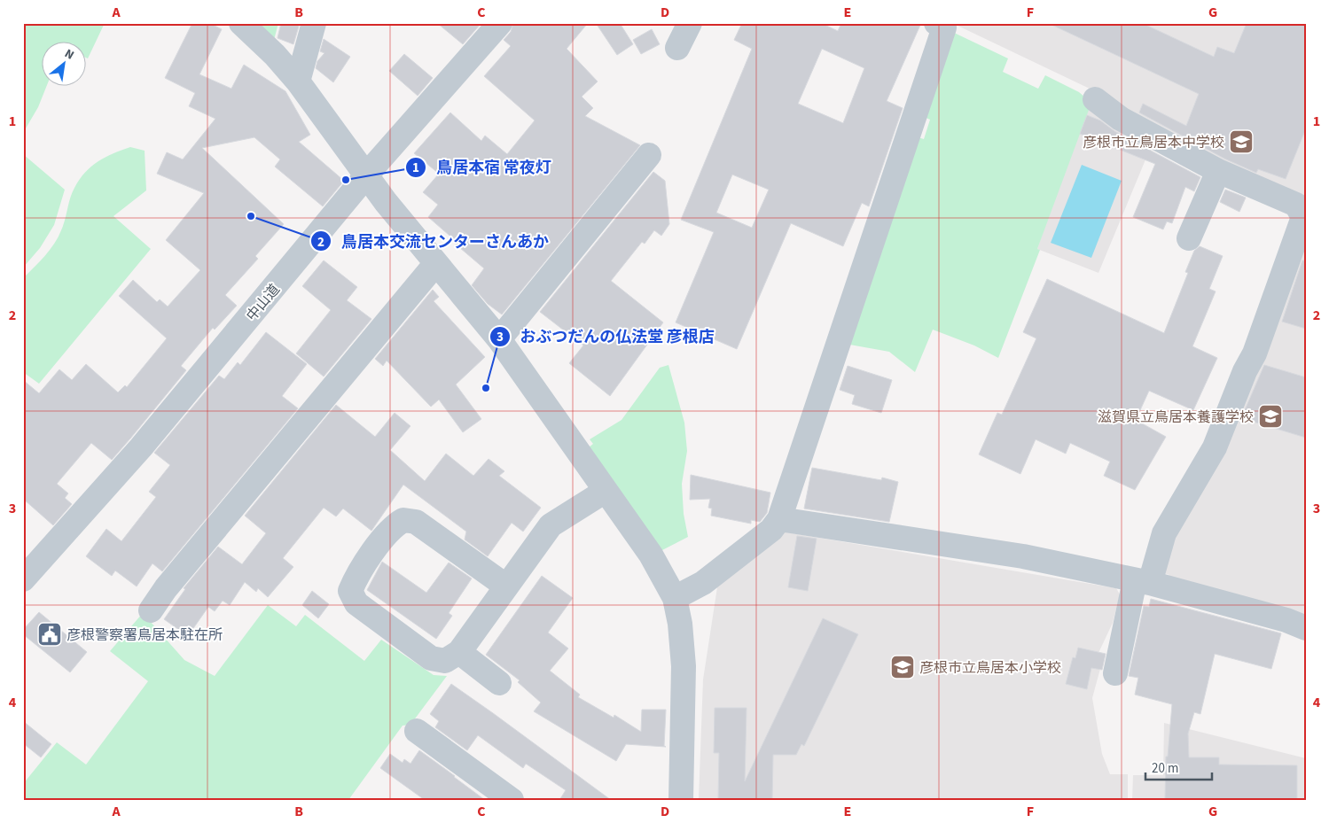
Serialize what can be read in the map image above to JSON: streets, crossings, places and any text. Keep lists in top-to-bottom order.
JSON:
{
  "streets": {
    "street": ["中山道"]
  },
  "places": {
    "school or university": ["彦根市立鳥居本中学校", "滋賀県立鳥居本養護学校", "彦根市立鳥居本小学校"],
    "other": ["鳥居本宿 常夜灯", "鳥居本交流センターさんあか", "おぶつだんの仏法堂 彦根店"],
    "public building": ["彦根警察署鳥居本駐在所"]
  },
  "scale_bar": "20 m",
  "north": "top right",
  "grid": {
    "columns": [
      "A",
      "B",
      "C",
      "D",
      "E",
      "F",
      "G"
    ],
    "rows": [
      "1",
      "2",
      "3",
      "4"
    ]
  }
}
